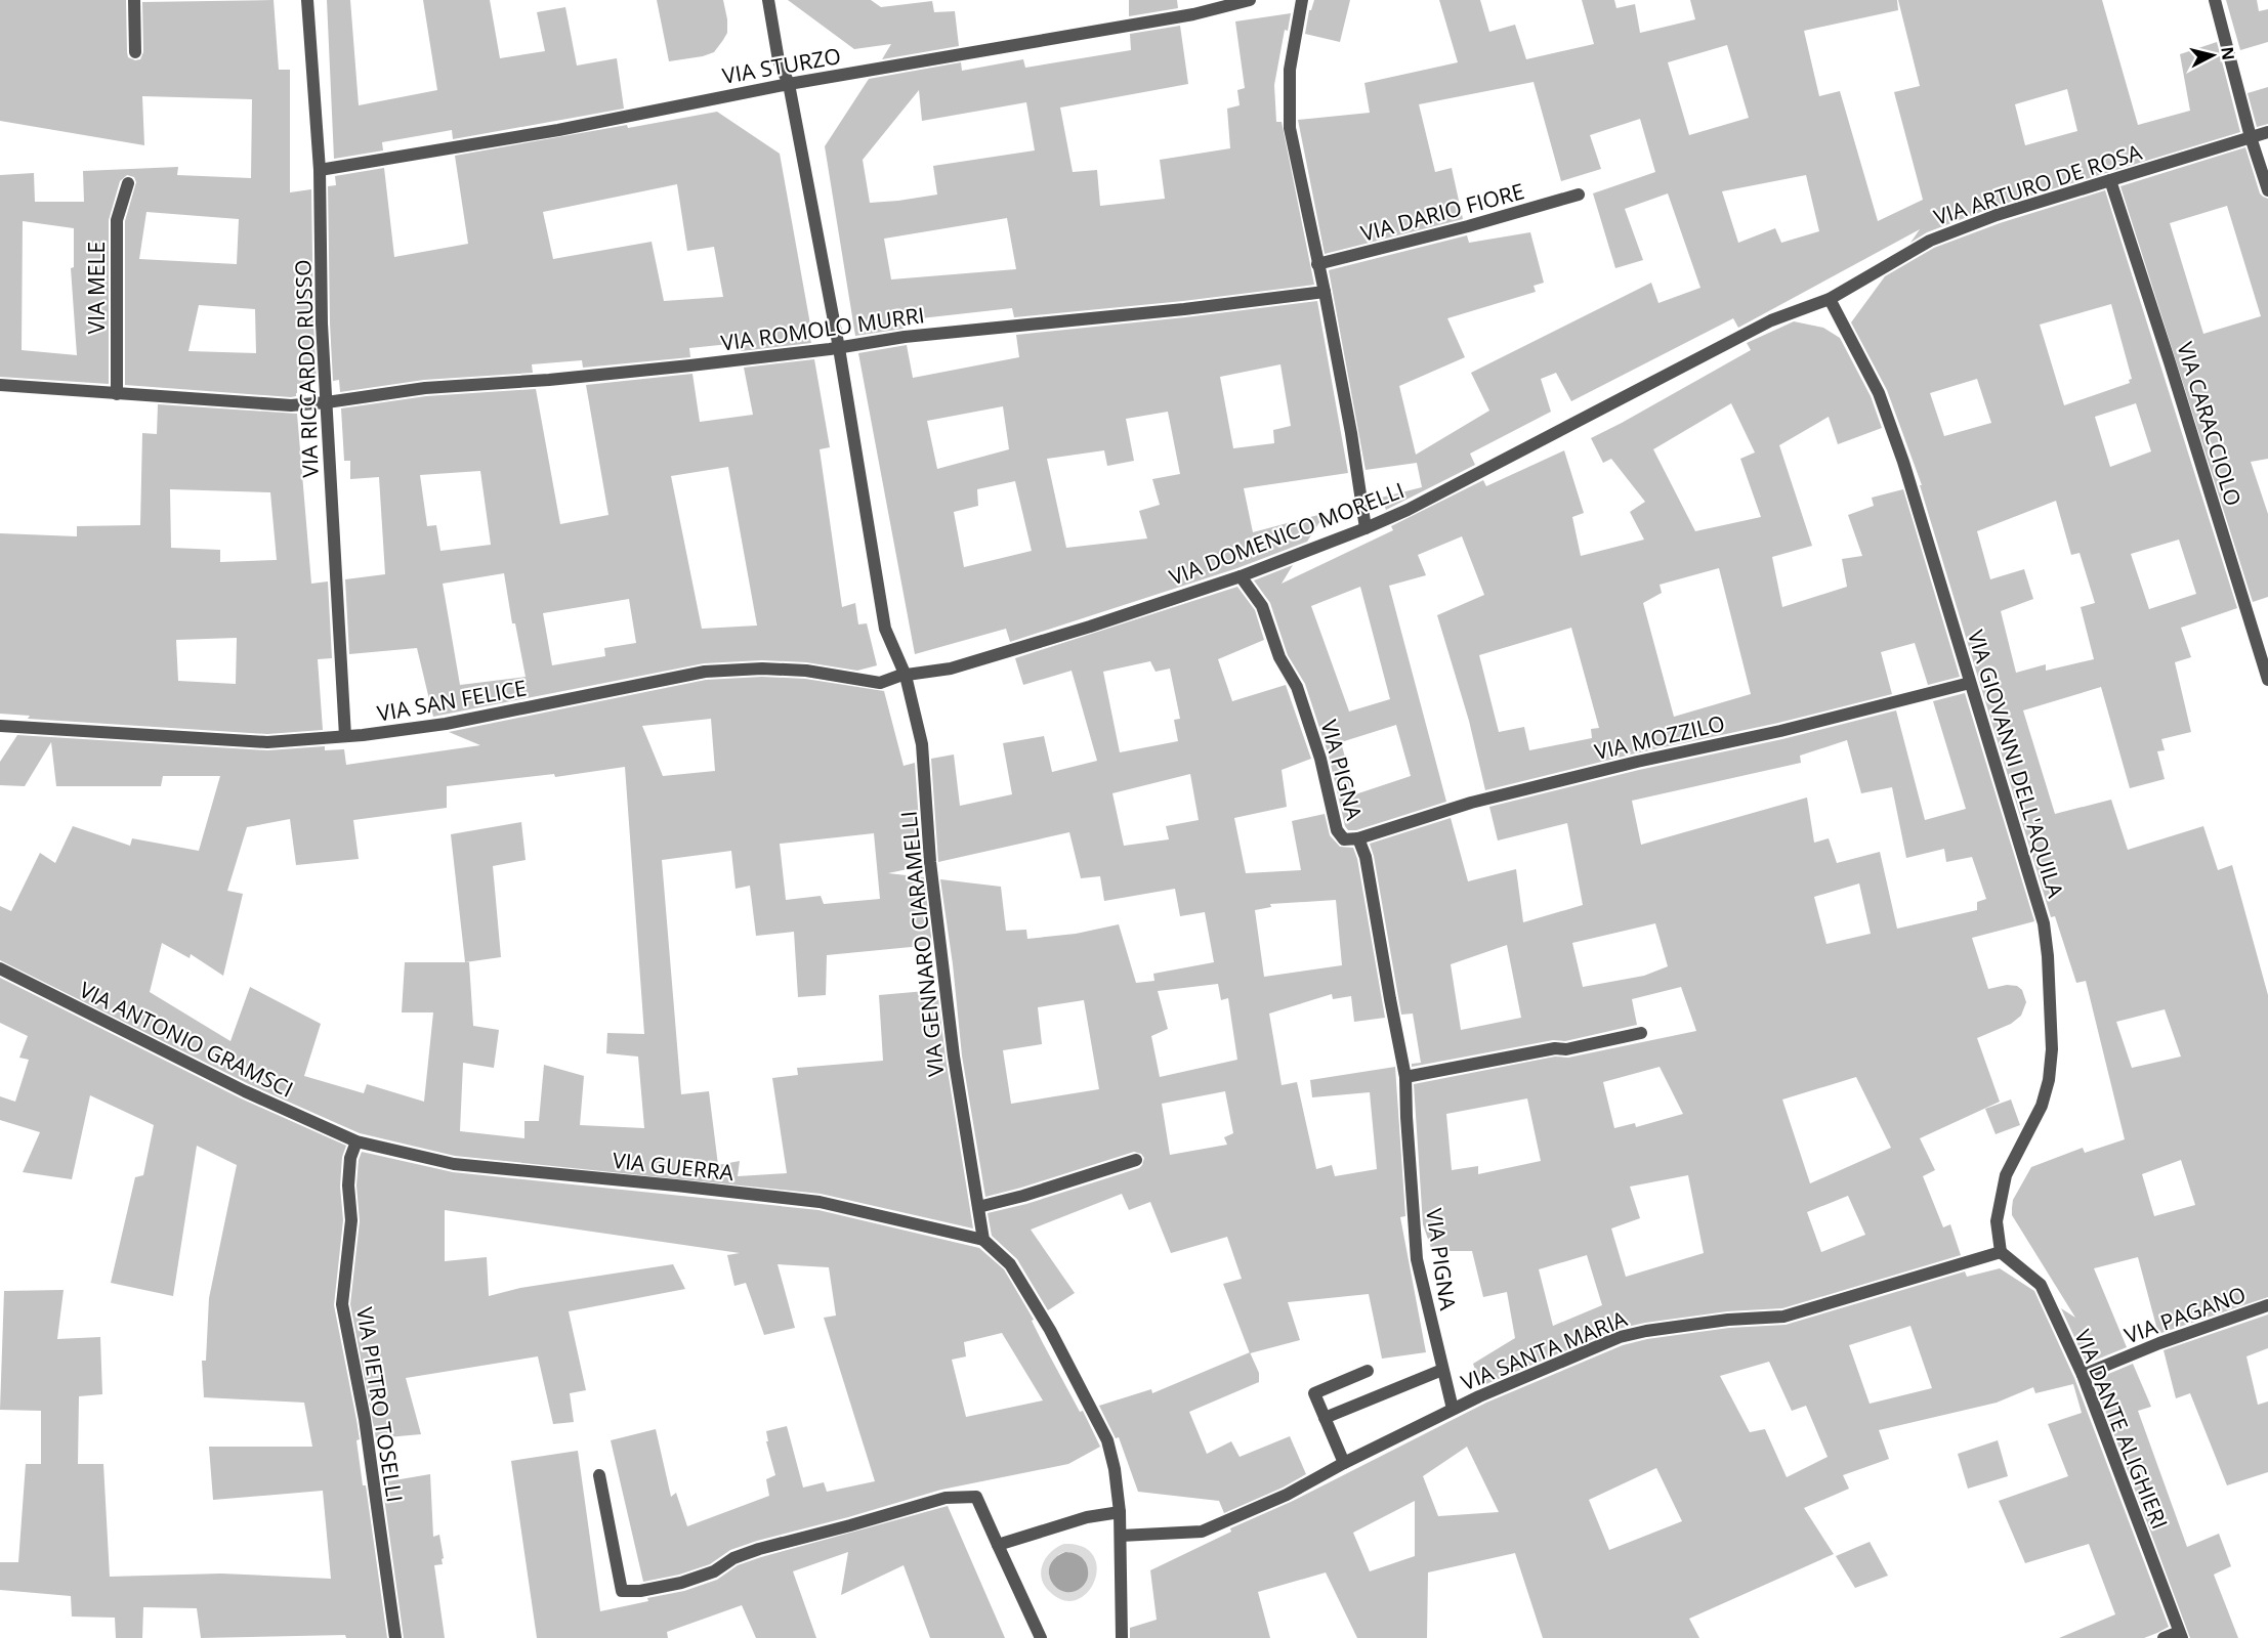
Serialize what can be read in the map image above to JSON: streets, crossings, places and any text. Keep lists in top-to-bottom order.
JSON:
{
  "streets": {
    "street": [
      "VIA STURZO",
      "VIA ARTURO DE ROSA",
      "VIA DARIO FIORE",
      "VIA MELE",
      "VIA ROMOLO MURRI",
      "VIA RICCARDO RUSSO",
      "VIA CARACCIOLO",
      "VIA DOMENICO MORELLI",
      "VIA SAN FELICE",
      "VIA MOZZILO",
      "VIA GIOVANNI DELL'AQUILA",
      "VIA PIGNA",
      "VIA GENNARO CIARAMELLI",
      "VIA ANTONIO GRAMSCI",
      "VIA GUERRA",
      "VIA PAGANO",
      "VIA SANTA MARIA",
      "VIA PIETRO TOSELLI",
      "VIA DANTE ALIGHIERI"
    ]
  },
  "crossings": [
    ["VIA STURZO", "VIA RICCARDO RUSSO"],
    ["VIA STURZO", "VIA GENNARO CIARAMELLI"],
    ["VIA ARTURO DE ROSA", "VIA CARACCIOLO"],
    ["VIA ARTURO DE ROSA", "VIA DOMENICO MORELLI"],
    ["VIA ARTURO DE ROSA", "VIA GIOVANNI DELL'AQUILA"],
    ["VIA ROMOLO MURRI", "VIA RICCARDO RUSSO"],
    ["VIA ROMOLO MURRI", "VIA GENNARO CIARAMELLI"],
    ["VIA RICCARDO RUSSO", "VIA SAN FELICE"],
    ["VIA DOMENICO MORELLI", "VIA SAN FELICE"],
    ["VIA DOMENICO MORELLI", "VIA GIOVANNI DELL'AQUILA"],
    ["VIA DOMENICO MORELLI", "VIA PIGNA"],
    ["VIA DOMENICO MORELLI", "VIA GENNARO CIARAMELLI"],
    ["VIA SAN FELICE", "VIA GENNARO CIARAMELLI"],
    ["VIA MOZZILO", "VIA GIOVANNI DELL'AQUILA"],
    ["VIA MOZZILO", "VIA PIGNA"],
    ["VIA GIOVANNI DELL'AQUILA", "VIA SANTA MARIA"],
    ["VIA GIOVANNI DELL'AQUILA", "VIA DANTE ALIGHIERI"],
    ["VIA PIGNA", "VIA SANTA MARIA"],
    ["VIA GENNARO CIARAMELLI", "VIA GUERRA"],
    ["VIA ANTONIO GRAMSCI", "VIA GUERRA"],
    ["VIA ANTONIO GRAMSCI", "VIA PIETRO TOSELLI"],
    ["VIA GUERRA", "VIA PIETRO TOSELLI"],
    ["VIA PAGANO", "VIA DANTE ALIGHIERI"],
    ["VIA SANTA MARIA", "VIA DANTE ALIGHIERI"]
  ],
  "north": "right"
}
